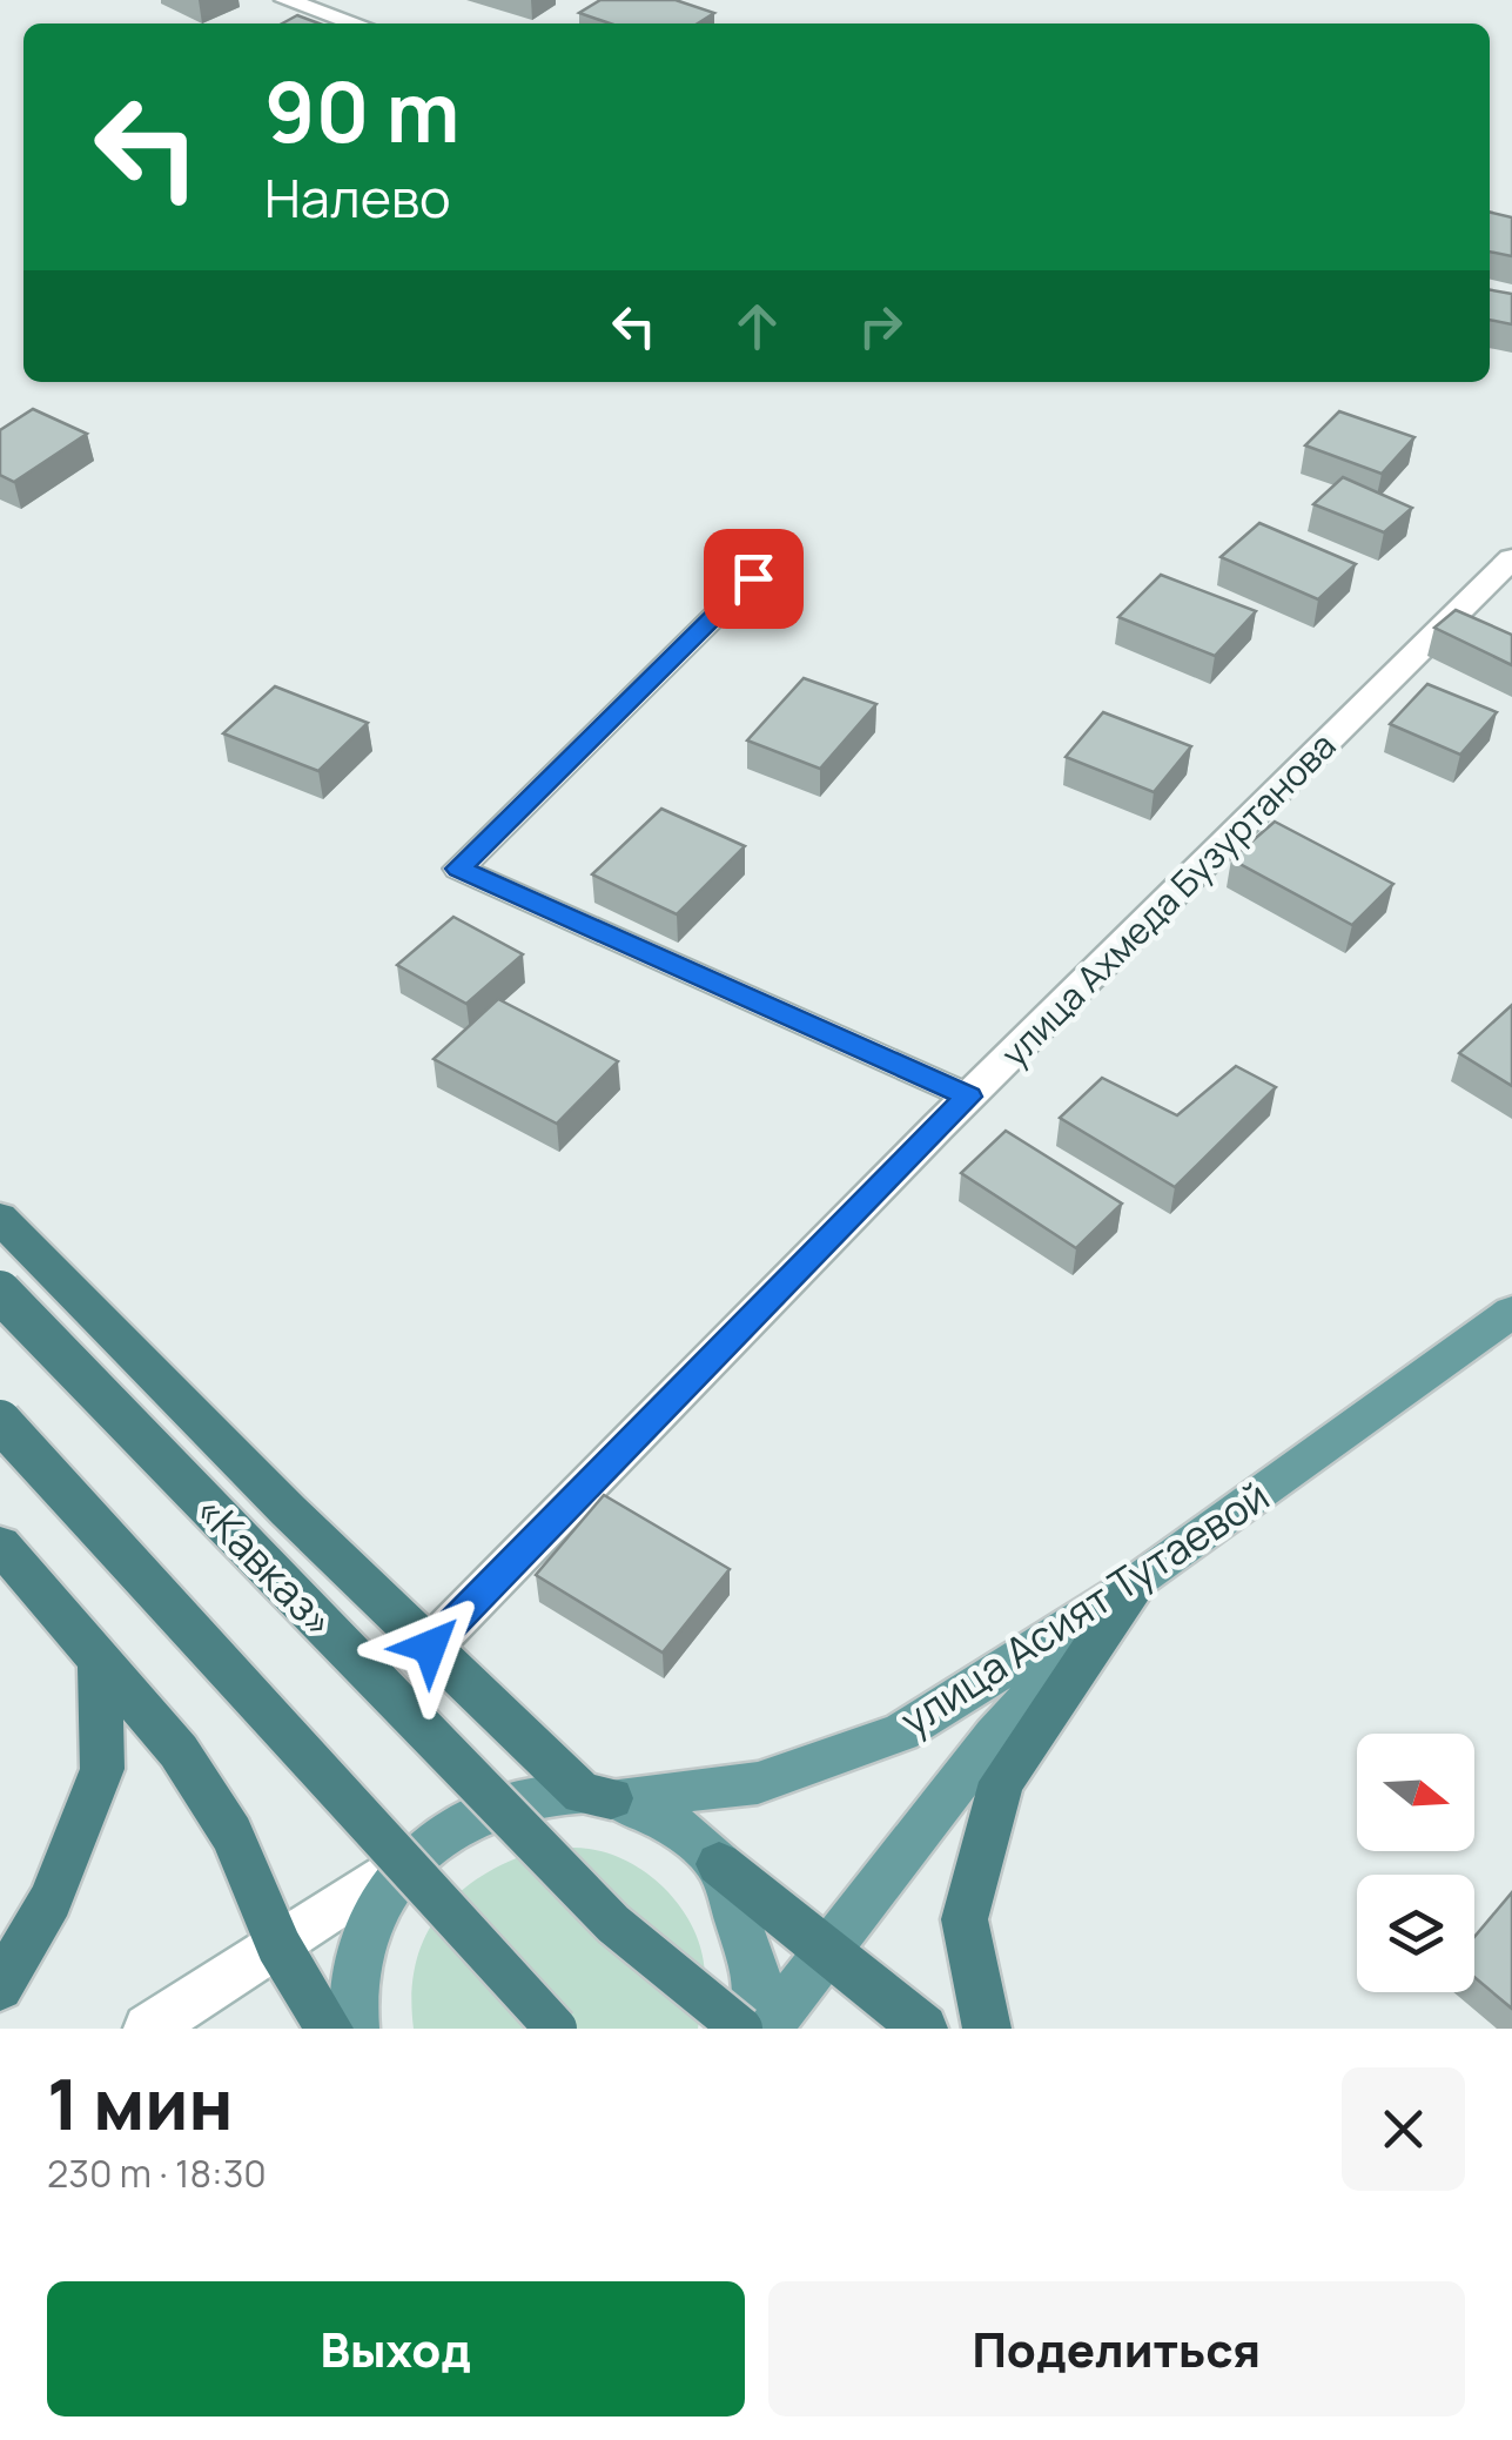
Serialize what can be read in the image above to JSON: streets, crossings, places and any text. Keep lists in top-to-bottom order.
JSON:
{
  "streets": {
    "highway": ["«Кавказ»"],
    "main road": ["улица Асият Тутаевой"],
    "street": ["улица Ахмеда Бузуртанова"]
  },
  "crossings": [
    ["улица Ахмеда Бузуртанова", "«Кавказ»"],
    ["«Кавказ»", "улица Асият Тутаевой"]
  ],
  "north": "right",
  "page": {
    "turn": ["90 m", "Налево"],
    "heading": ["1 мин", "230 m · 18:30"],
    "buttons": ["Выход", "Поделиться"]
  }
}
